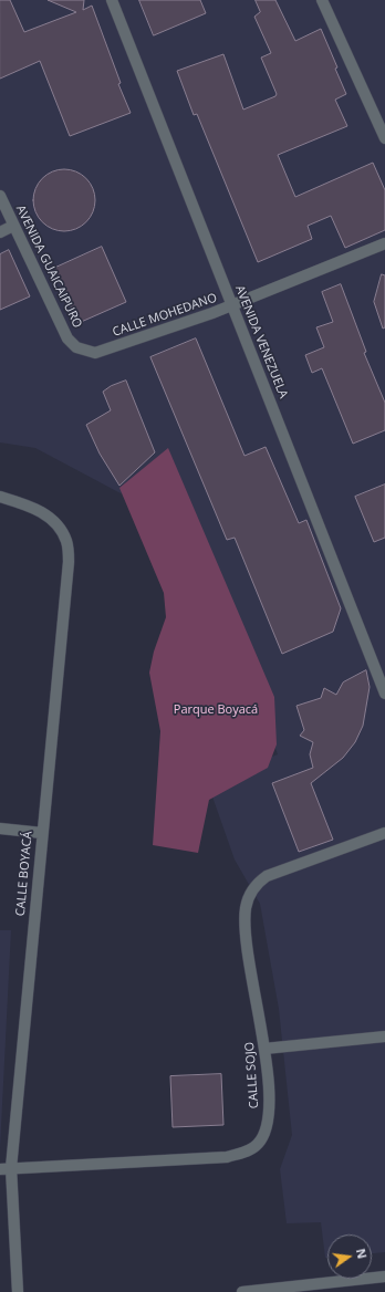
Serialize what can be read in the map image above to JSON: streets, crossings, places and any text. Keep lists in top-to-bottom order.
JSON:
{
  "streets": {
    "street": [
      "AVENIDA GUAICAIPURO",
      "CALLE MOHEDANO",
      "AVENIDA VENEZUELA",
      "CALLE BOYACÁ",
      "CALLE SOJO"
    ]
  },
  "crossings": [
    ["AVENIDA GUAICAIPURO", "CALLE MOHEDANO"],
    ["CALLE MOHEDANO", "AVENIDA VENEZUELA"],
    ["CALLE BOYACÁ", "CALLE SOJO"]
  ],
  "parks": ["Parque Boyacá"],
  "north": "right"
}
